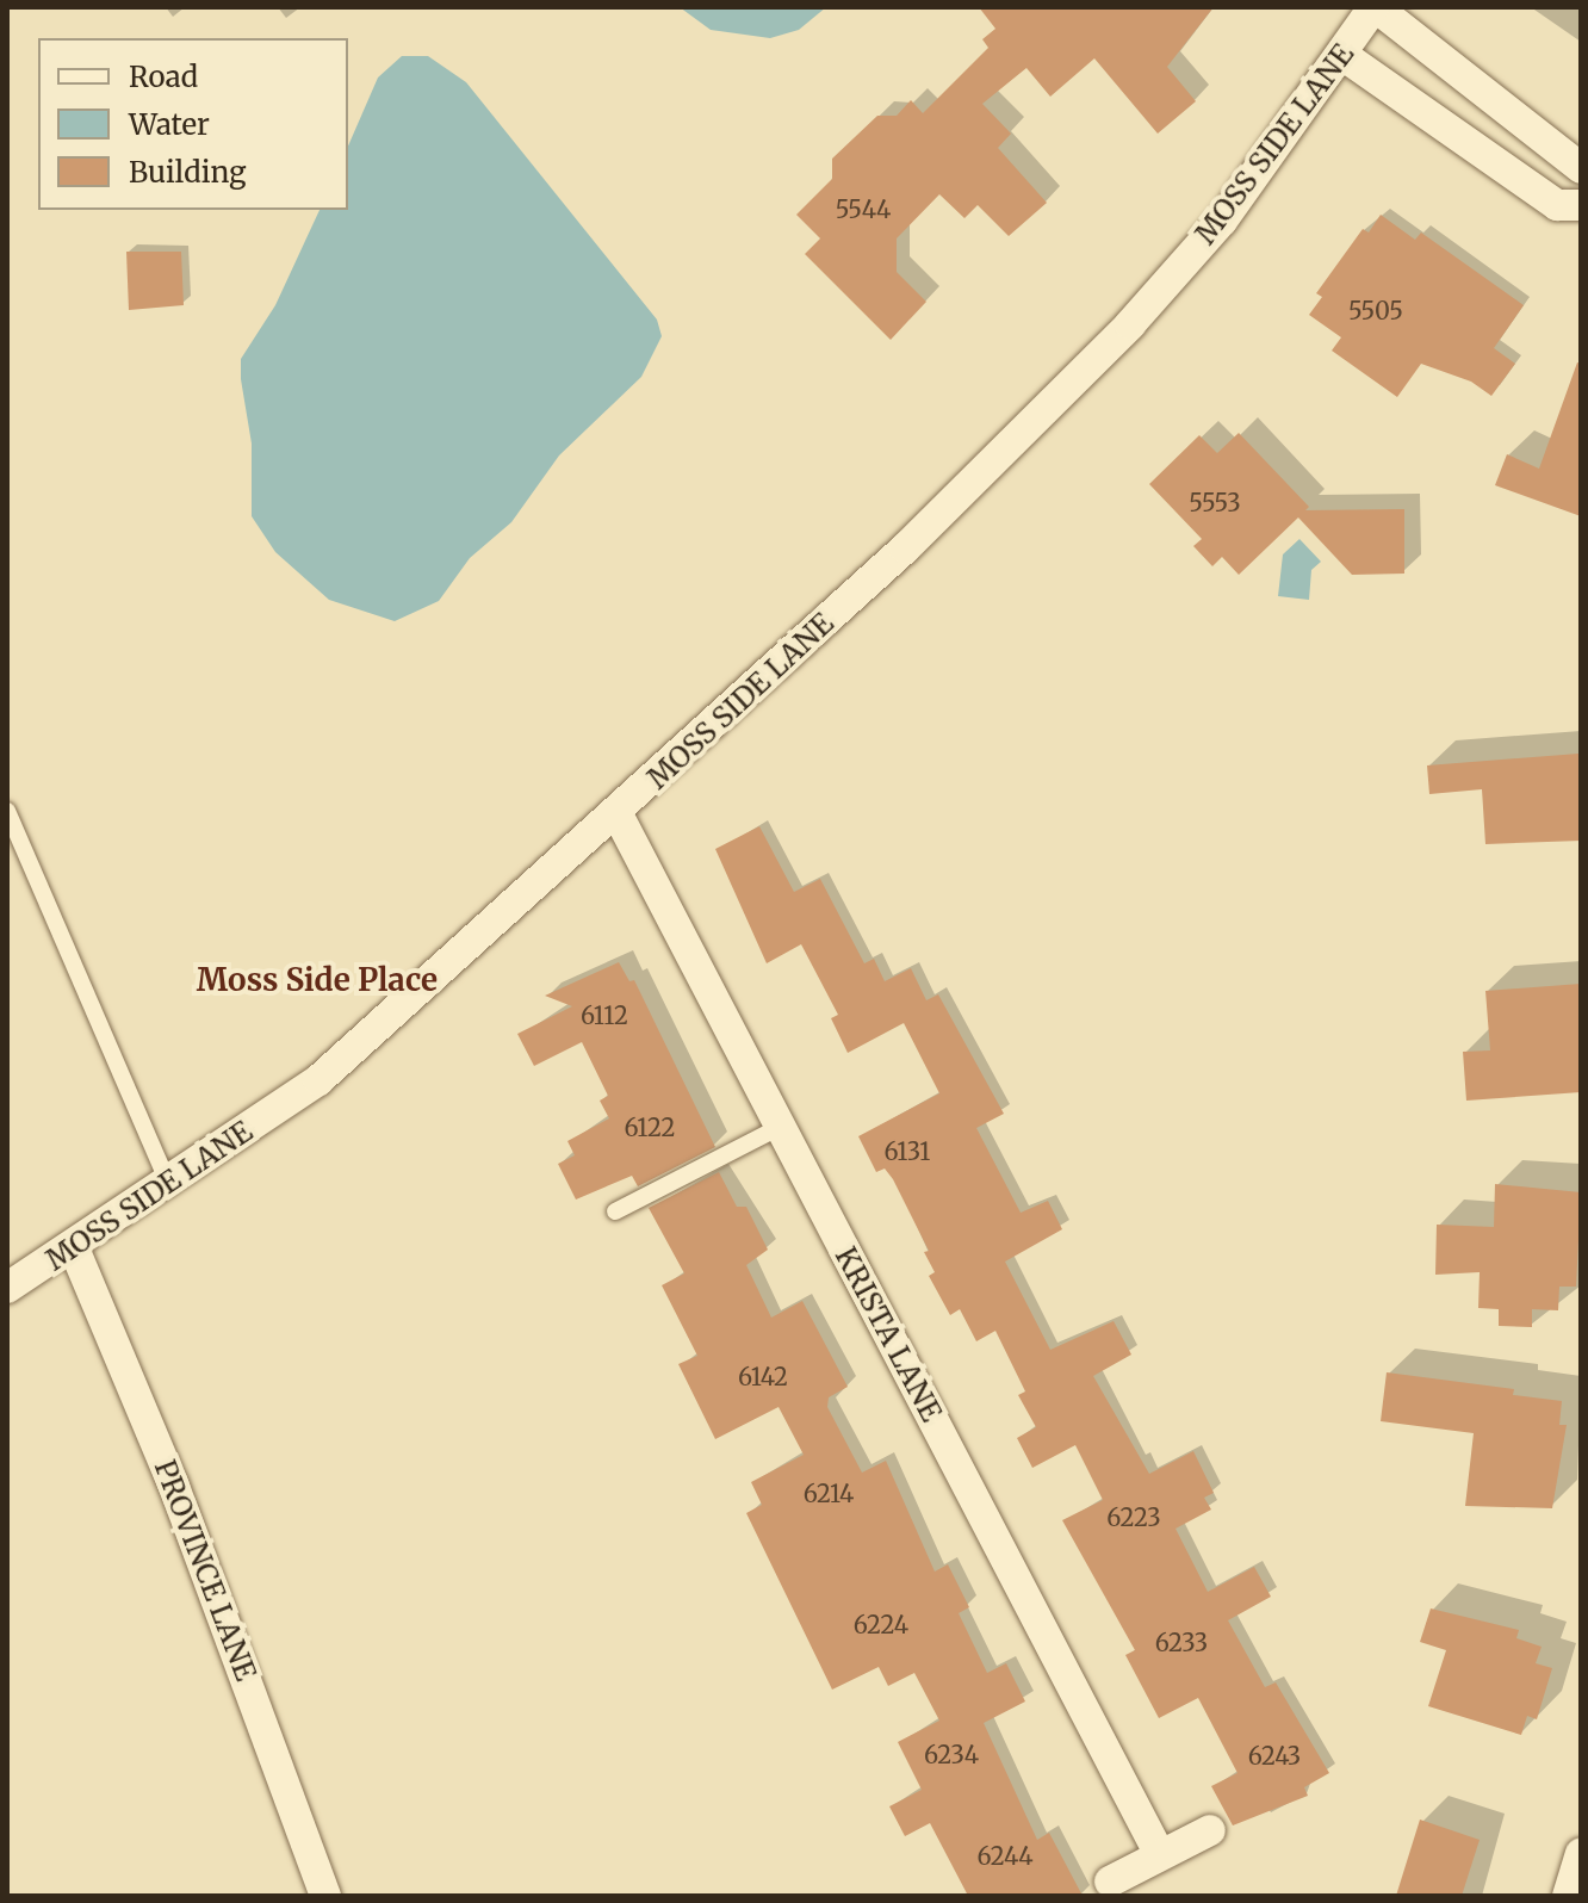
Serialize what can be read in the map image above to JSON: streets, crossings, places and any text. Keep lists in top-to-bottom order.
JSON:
{
  "streets": {
    "street": ["MOSS SIDE LANE", "KRISTA LANE", "PROVINCE LANE"]
  },
  "crossings": [
    ["MOSS SIDE LANE", "KRISTA LANE"],
    ["MOSS SIDE LANE", "PROVINCE LANE"]
  ],
  "districts": ["Moss Side Place"],
  "house_numbers": [
    "5544",
    "5505",
    "5553",
    "6112",
    "6122",
    "6131",
    "6142",
    "6214",
    "6223",
    "6224",
    "6233",
    "6234",
    "6243",
    "6244"
  ],
  "legend": ["Road", "Water", "Building"]
}
